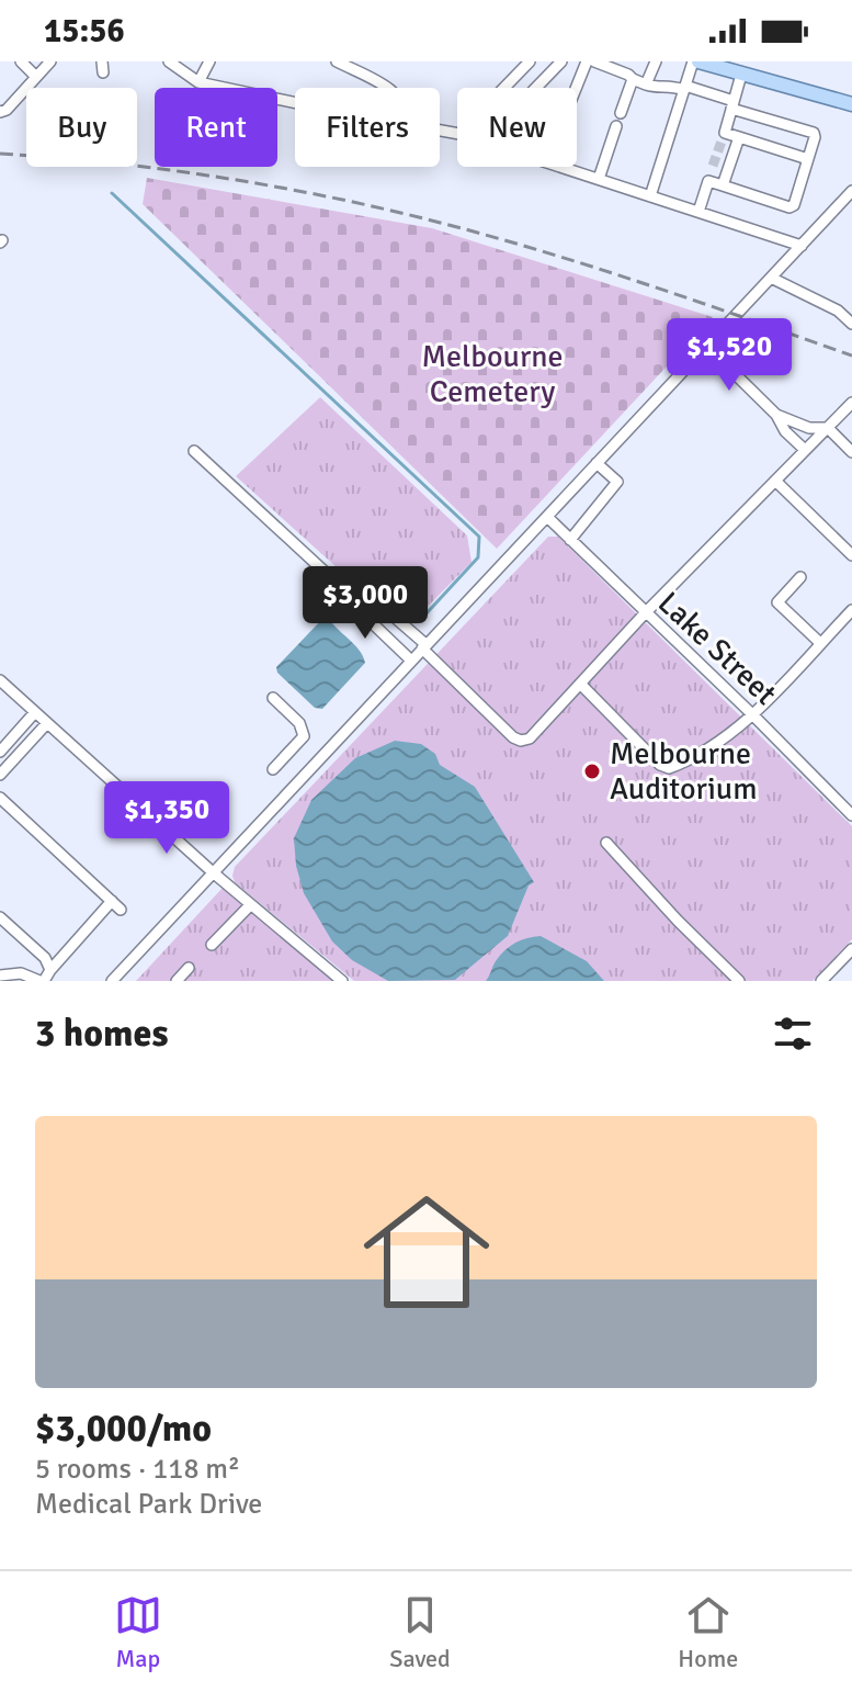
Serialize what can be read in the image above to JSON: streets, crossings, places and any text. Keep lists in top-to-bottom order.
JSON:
{
  "streets": {
    "street": ["Lake Street"]
  },
  "parks": ["Melbourne Cemetery"],
  "places": ["Melbourne Auditorium"],
  "page": {
    "status": "15:56",
    "chip": [
      "Buy",
      "Rent",
      "Filters",
      "New"
    ],
    "price": ["$1,520", "$3,000", "$1,350"],
    "heading": "3 homes",
    "list": [
      {
        "name": "$3,000/mo",
        "note": "5 rooms · 118 m² · Medical Park Drive"
      }
    ],
    "tabs": ["Map", "Saved", "Home"]
  }
}
